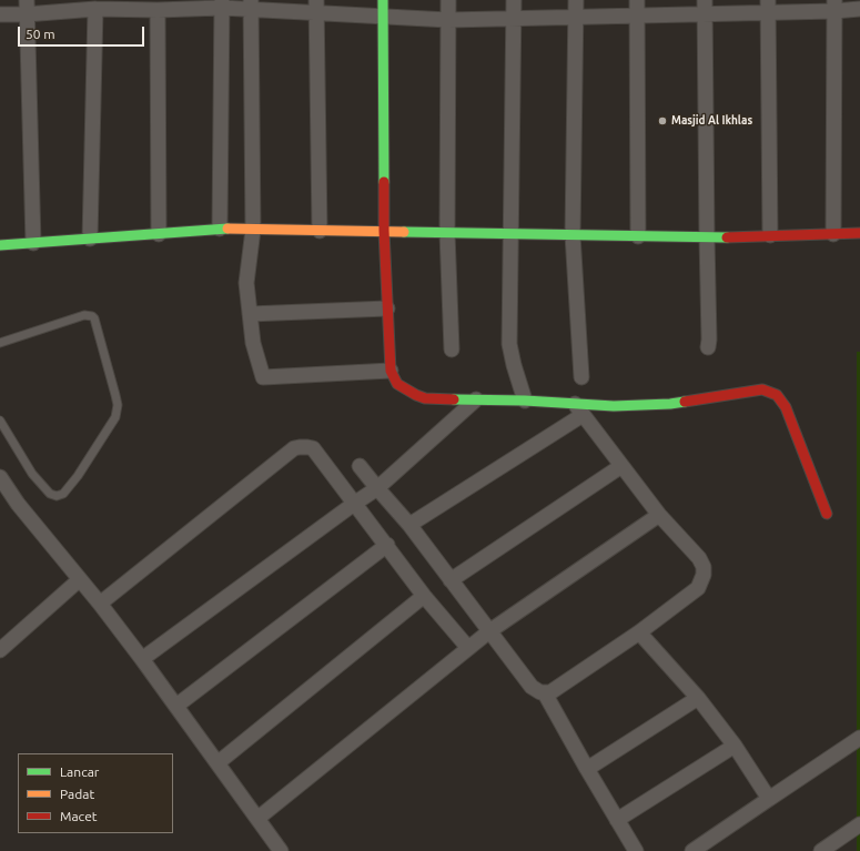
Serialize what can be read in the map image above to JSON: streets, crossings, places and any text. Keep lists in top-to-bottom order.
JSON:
{
  "places": ["Masjid Al Ikhlas"],
  "legend": ["Lancar", "Padat", "Macet"],
  "scale_bar": "50 m"
}
